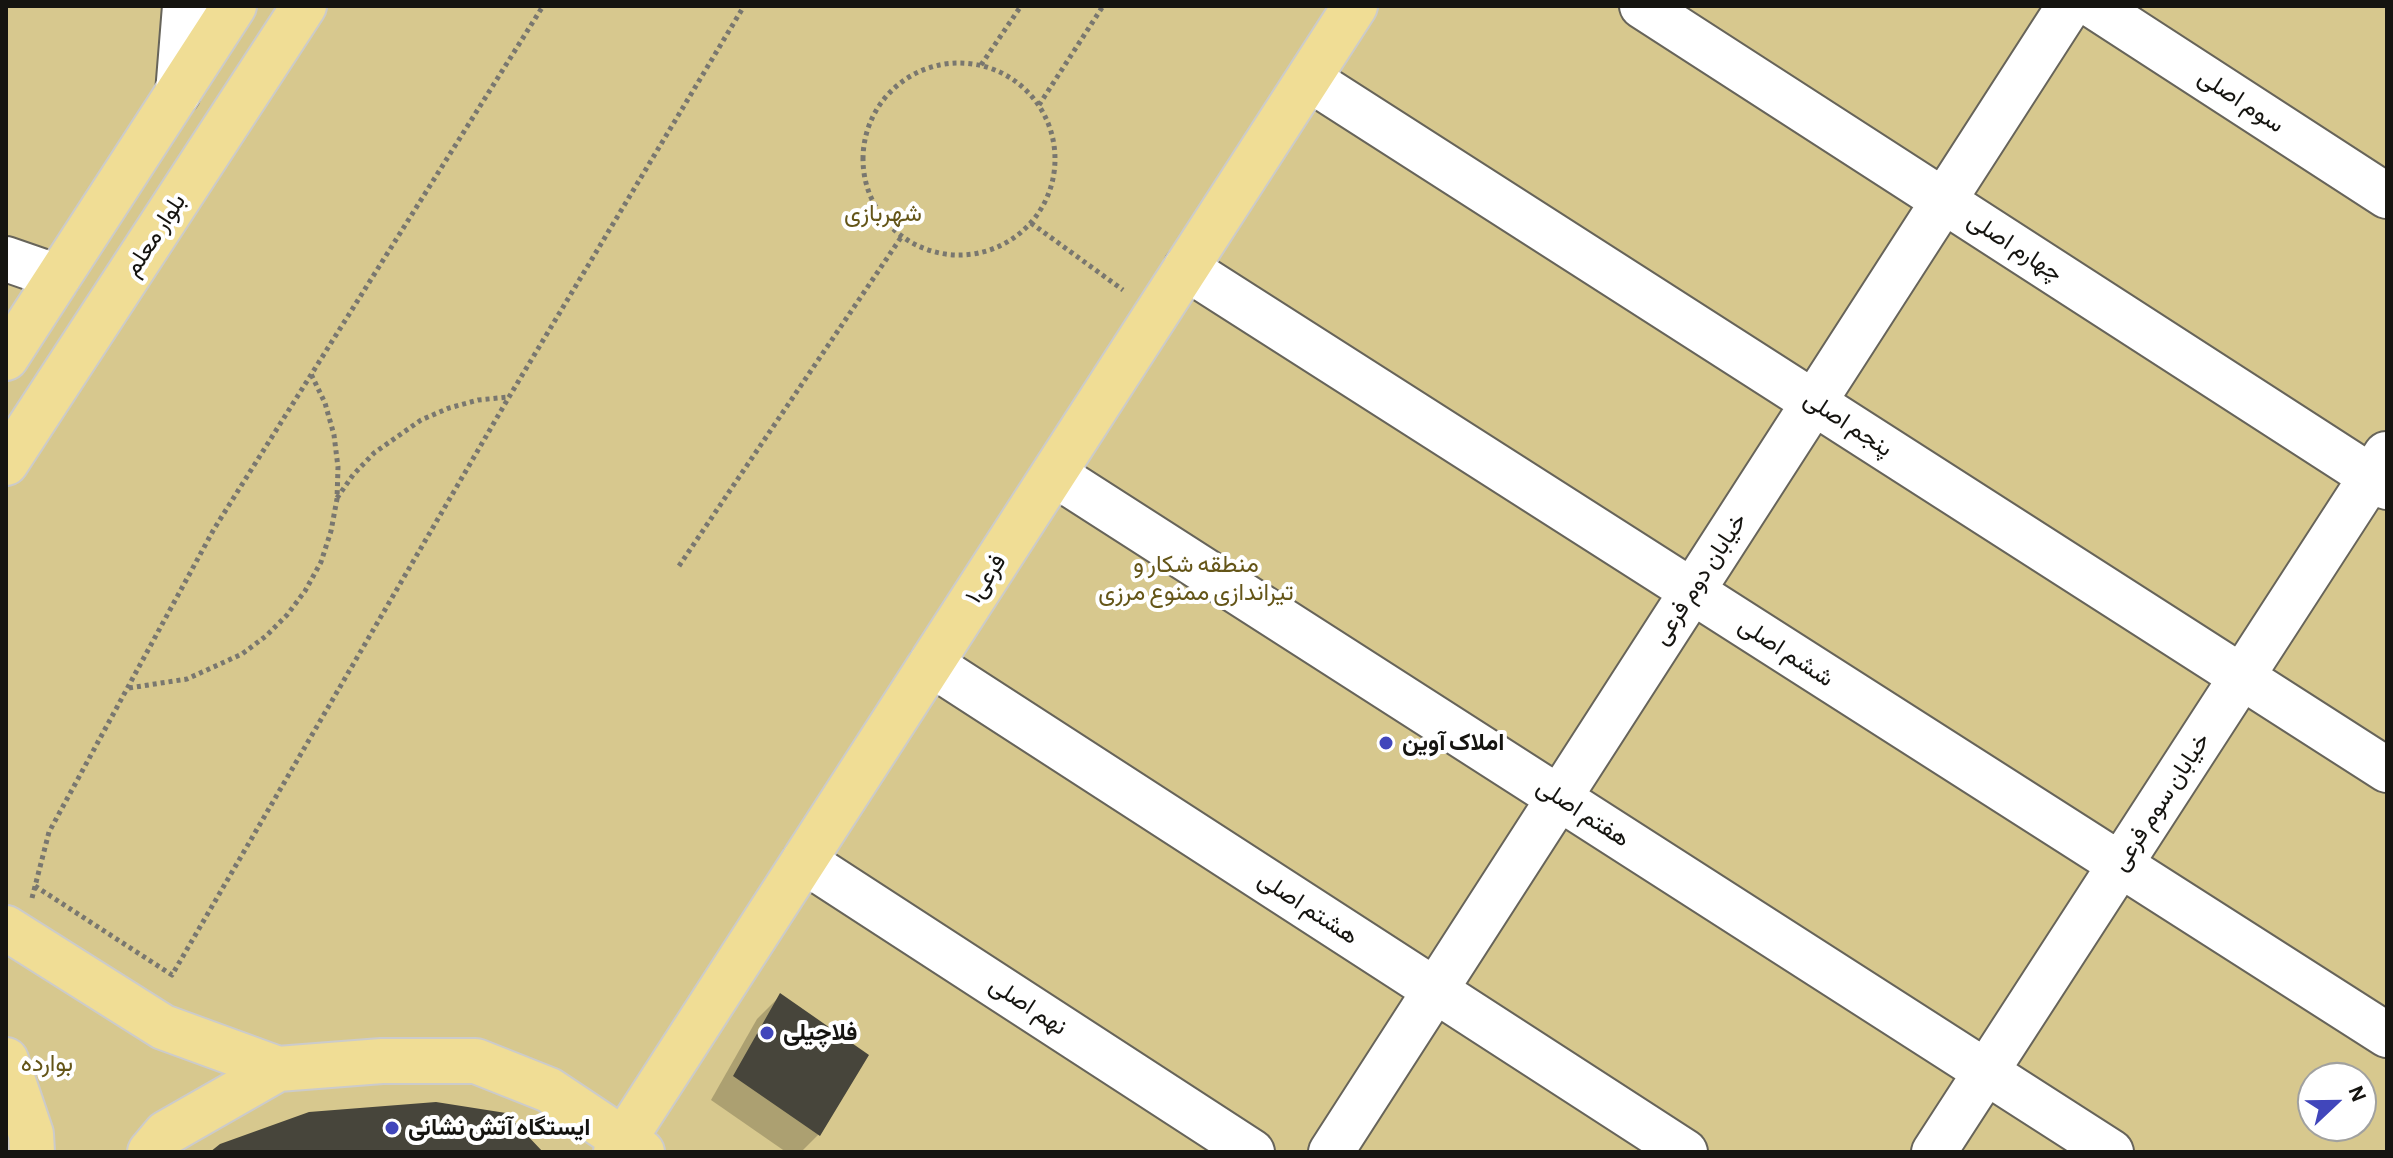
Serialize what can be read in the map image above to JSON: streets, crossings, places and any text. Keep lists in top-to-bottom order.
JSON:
{
  "streets": {
    "main road": ["بلوار معلم", "فرعی۱"],
    "street": [
      "سوم اصلی",
      "چهارم اصلی",
      "پنجم اصلی",
      "خیابان دوم فرعی",
      "ششم اصلی",
      "خیابان سوم فرعی",
      "هفتم اصلی",
      "هشتم اصلی",
      "نهم اصلی"
    ]
  },
  "crossings": [
    ["چهارم اصلی", "خیابان دوم فرعی"],
    ["چهارم اصلی", "خیابان سوم فرعی"],
    ["پنجم اصلی", "فرعی۱"],
    ["پنجم اصلی", "خیابان دوم فرعی"],
    ["پنجم اصلی", "خیابان سوم فرعی"],
    ["فرعی۱", "ششم اصلی"],
    ["فرعی۱", "هفتم اصلی"],
    ["فرعی۱", "هشتم اصلی"],
    ["فرعی۱", "نهم اصلی"],
    ["خیابان دوم فرعی", "ششم اصلی"],
    ["خیابان دوم فرعی", "هفتم اصلی"],
    ["خیابان دوم فرعی", "هشتم اصلی"],
    ["ششم اصلی", "خیابان سوم فرعی"],
    ["خیابان سوم فرعی", "هفتم اصلی"]
  ],
  "parks": ["شهربازی", "منطقه شکار و تیراندازی ممنوع مرزی", "بوارده"],
  "places": ["املاک آوین", "فلاچیلی", "ایستگاه آتش نشانی"],
  "north": "right"
}
